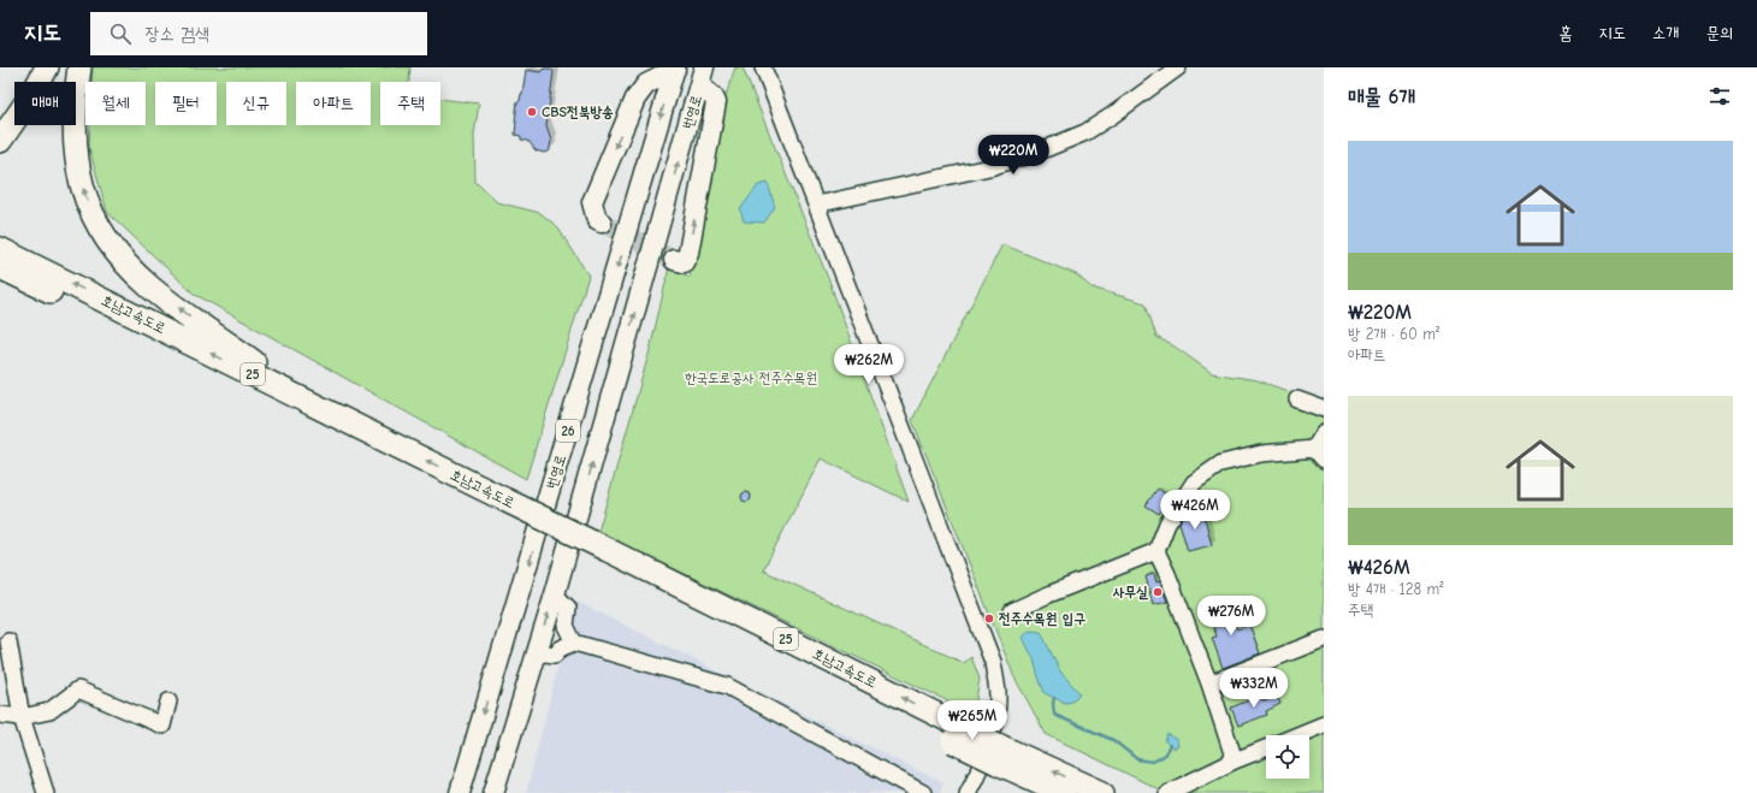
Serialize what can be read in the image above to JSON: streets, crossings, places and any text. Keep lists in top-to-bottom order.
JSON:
{
  "streets": {
    "highway": ["호남고속도로", "25"],
    "main road": ["번영로", "26"]
  },
  "crossings": [
    ["호남고속도로", "25"]
  ],
  "parks": ["한국도로공사 전주수목원"],
  "places": ["CBS전북방송", "사무실", "전주수목원 입구"],
  "page": {
    "header": "지도",
    "search": "장소 검색",
    "nav": [
      "홈",
      "지도",
      "소개",
      "문의"
    ],
    "heading": "매물 6개",
    "chip": [
      "매매",
      "월세",
      "필터",
      "신규",
      "아파트",
      "주택"
    ],
    "list": [
      {
        "name": "₩220M",
        "note": "방 2개 · 60 m² · 아파트"
      },
      {
        "name": "₩426M",
        "note": "방 4개 · 128 m² · 주택"
      }
    ],
    "price": [
      "₩220M",
      "₩262M",
      "₩426M",
      "₩276M",
      "₩332M",
      "₩265M"
    ]
  }
}
